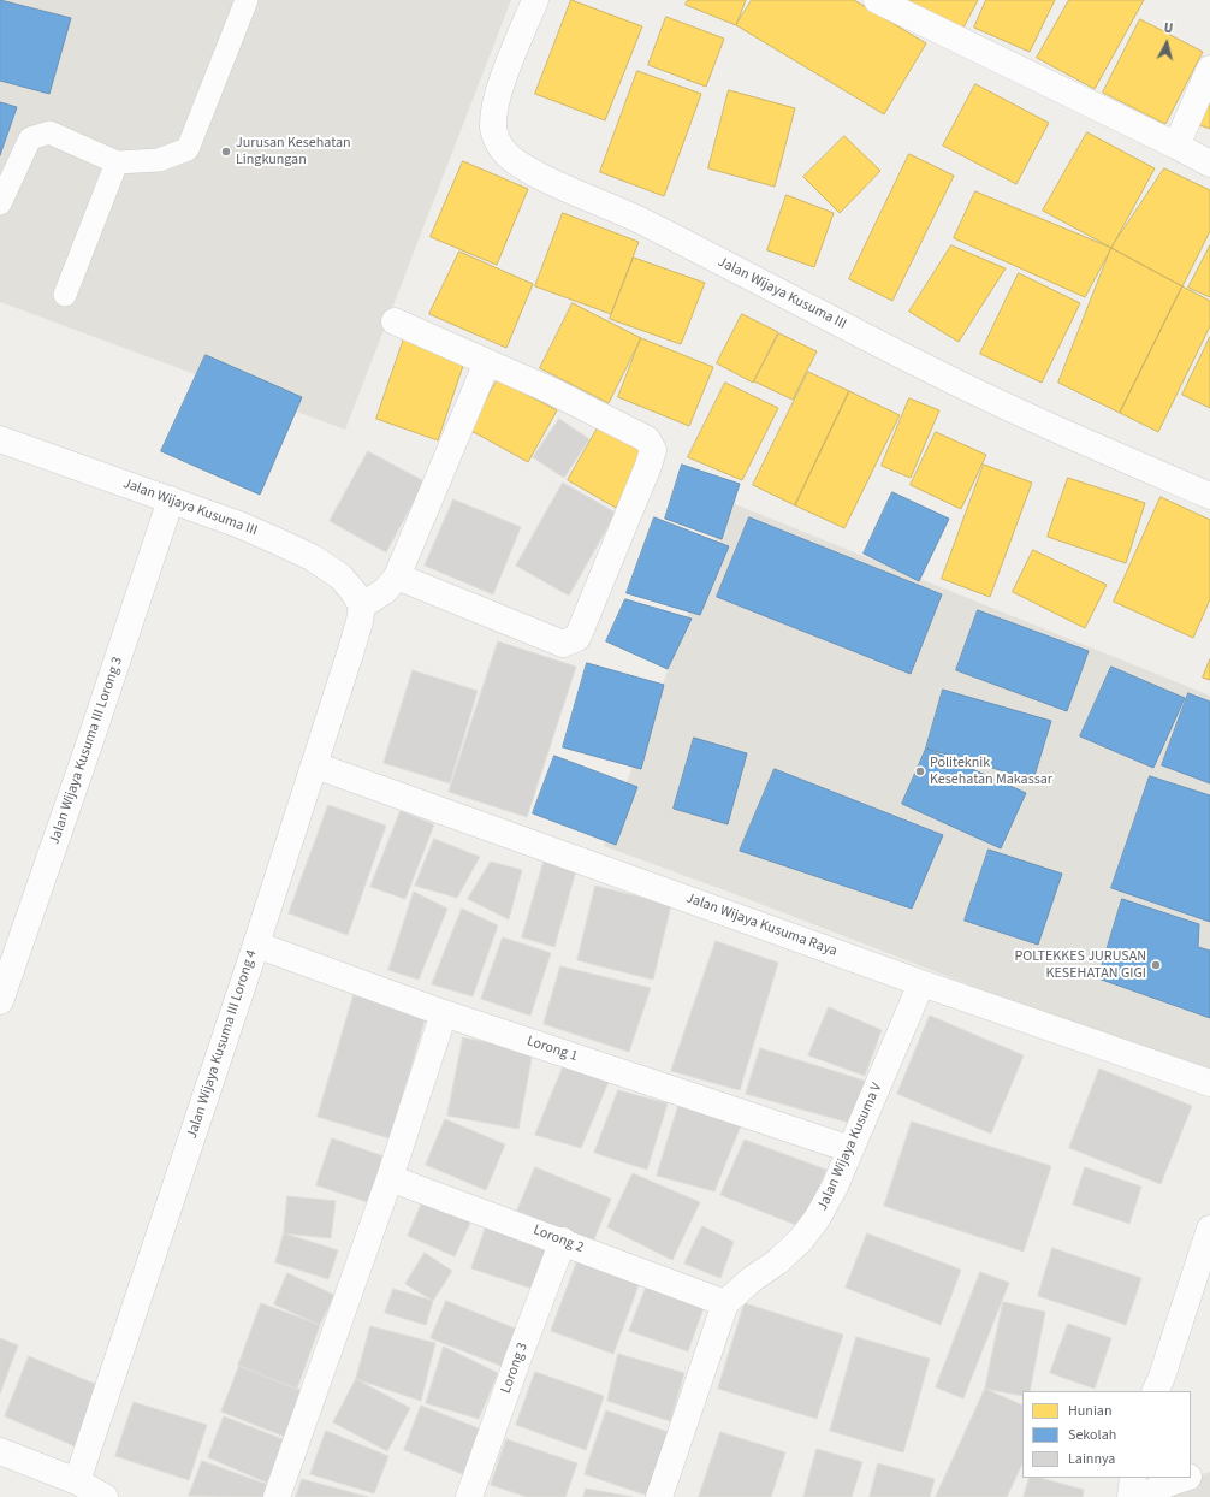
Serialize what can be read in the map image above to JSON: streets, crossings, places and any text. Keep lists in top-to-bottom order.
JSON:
{
  "streets": {
    "street": [
      "Jalan Wijaya Kusuma III",
      "Jalan Wijaya Kusuma III Lorong 3",
      "Jalan Wijaya Kusuma Raya",
      "Jalan Wijaya Kusuma III Lorong 4",
      "Lorong 1",
      "Jalan Wijaya Kusuma V",
      "Lorong 2",
      "Lorong 3"
    ]
  },
  "crossings": [
    ["Jalan Wijaya Kusuma III", "Jalan Wijaya Kusuma III Lorong 3"],
    ["Jalan Wijaya Kusuma III", "Jalan Wijaya Kusuma III Lorong 4"],
    ["Jalan Wijaya Kusuma Raya", "Jalan Wijaya Kusuma III Lorong 4"],
    ["Jalan Wijaya Kusuma Raya", "Jalan Wijaya Kusuma V"],
    ["Jalan Wijaya Kusuma III Lorong 4", "Lorong 1"],
    ["Lorong 1", "Jalan Wijaya Kusuma V"],
    ["Jalan Wijaya Kusuma V", "Lorong 2"],
    ["Lorong 2", "Lorong 3"]
  ],
  "places": ["Jurusan Kesehatan Lingkungan", "Politeknik Kesehatan Makassar", "POLTEKKES JURUSAN KESEHATAN GIGI"],
  "legend": ["Hunian", "Sekolah", "Lainnya"],
  "north": "top"
}
